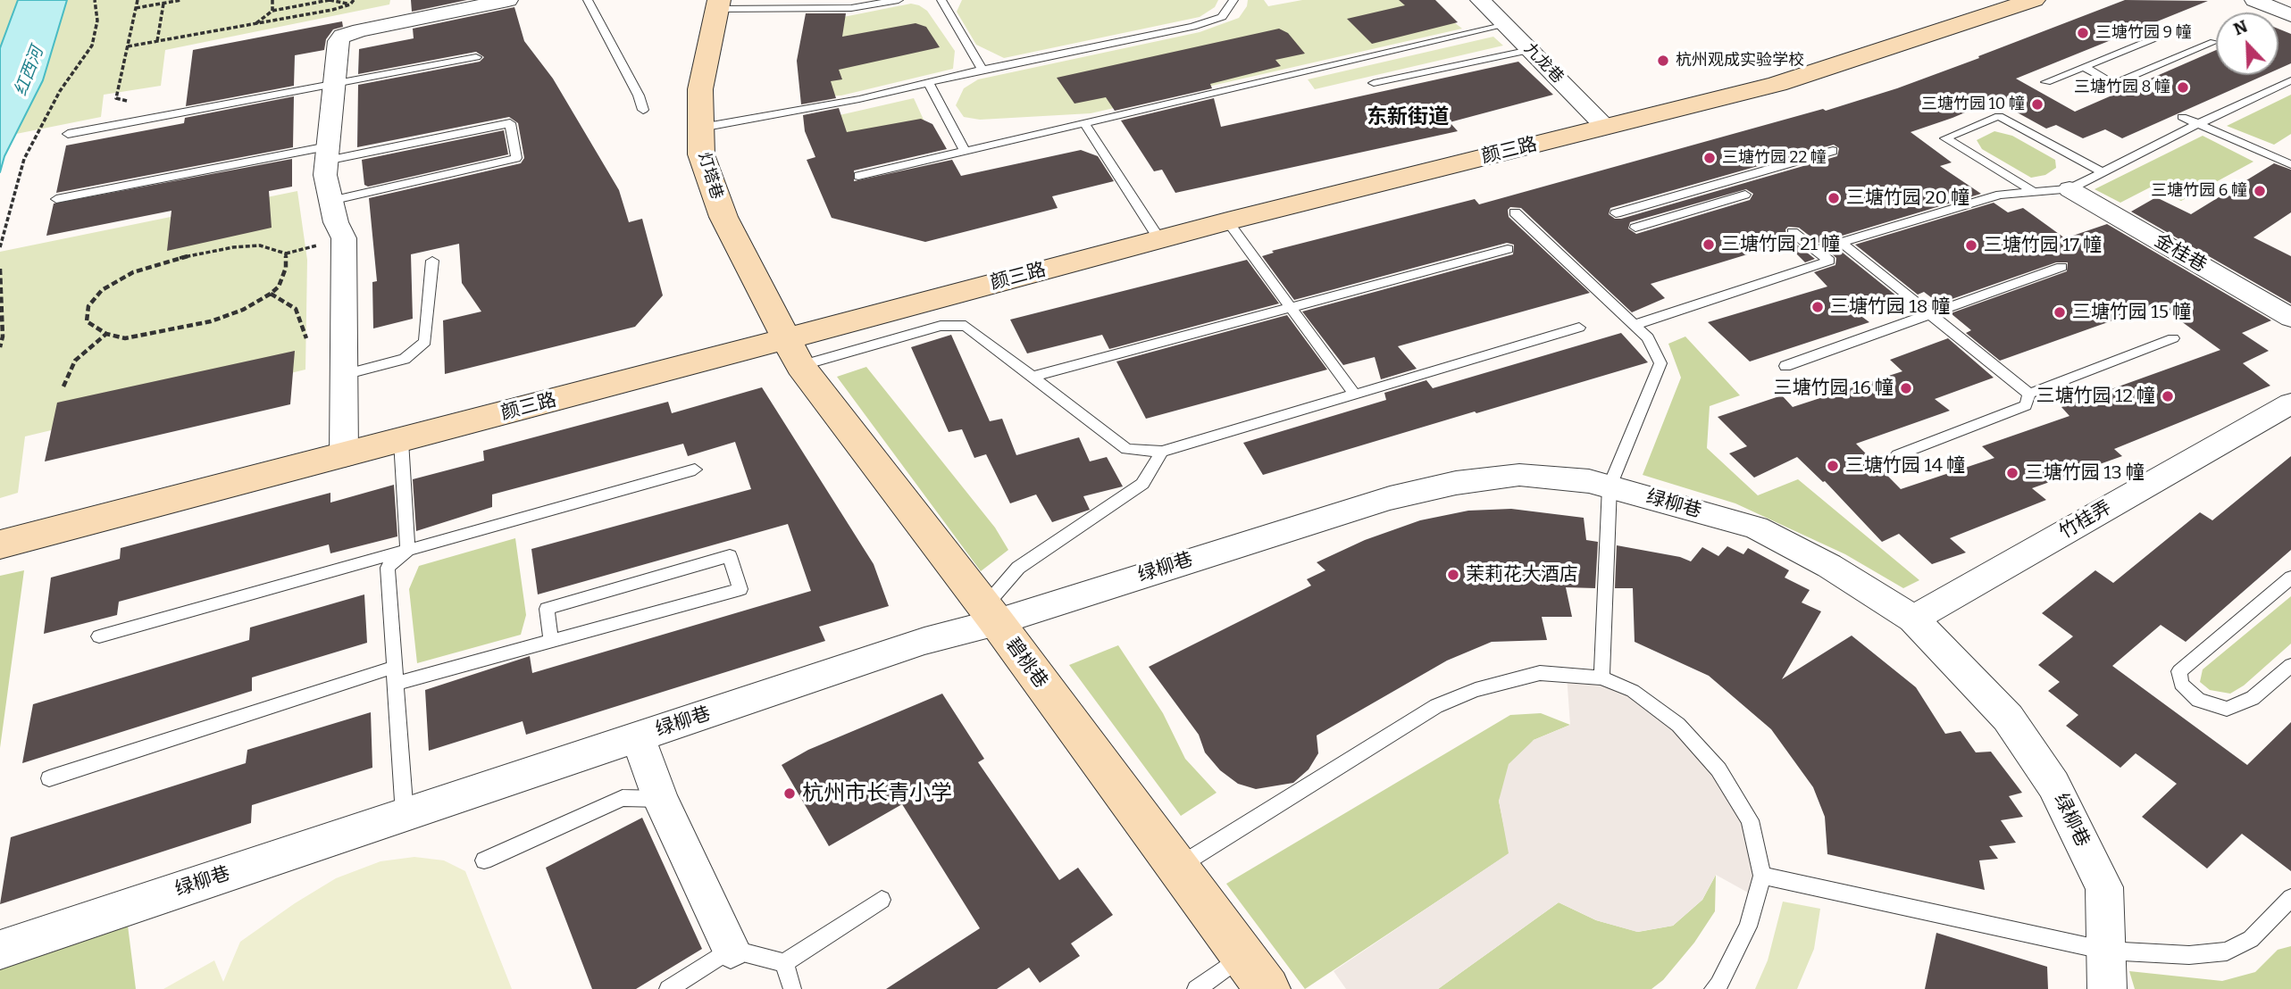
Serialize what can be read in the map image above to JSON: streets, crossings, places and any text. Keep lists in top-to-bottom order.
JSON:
{
  "streets": {
    "street": [
      "九龙巷",
      "颜三路",
      "灯塔巷",
      "金桂巷",
      "绿柳巷",
      "竹桂弄",
      "碧桃巷"
    ]
  },
  "crossings": [
    ["九龙巷", "颜三路"],
    ["颜三路", "灯塔巷"],
    ["颜三路", "碧桃巷"],
    ["灯塔巷", "碧桃巷"],
    ["绿柳巷", "竹桂弄"],
    ["绿柳巷", "碧桃巷"]
  ],
  "districts": ["东新街道"],
  "water": ["红西河"],
  "places": [
    "三塘竹园 9 幢",
    "杭州观成实验学校",
    "三塘竹园 8 幢",
    "三塘竹园 10 幢",
    "三塘竹园 22 幢",
    "三塘竹园 6 幢",
    "三塘竹园 20 幢",
    "三塘竹园 21 幢",
    "三塘竹园 17 幢",
    "三塘竹园 18 幢",
    "三塘竹园 15 幢",
    "三塘竹园 16 幢",
    "三塘竹园 12 幢",
    "三塘竹园 14 幢",
    "三塘竹园 13 幢",
    "茉莉花大酒店",
    "杭州市长青小学"
  ],
  "north": "top left"
}
